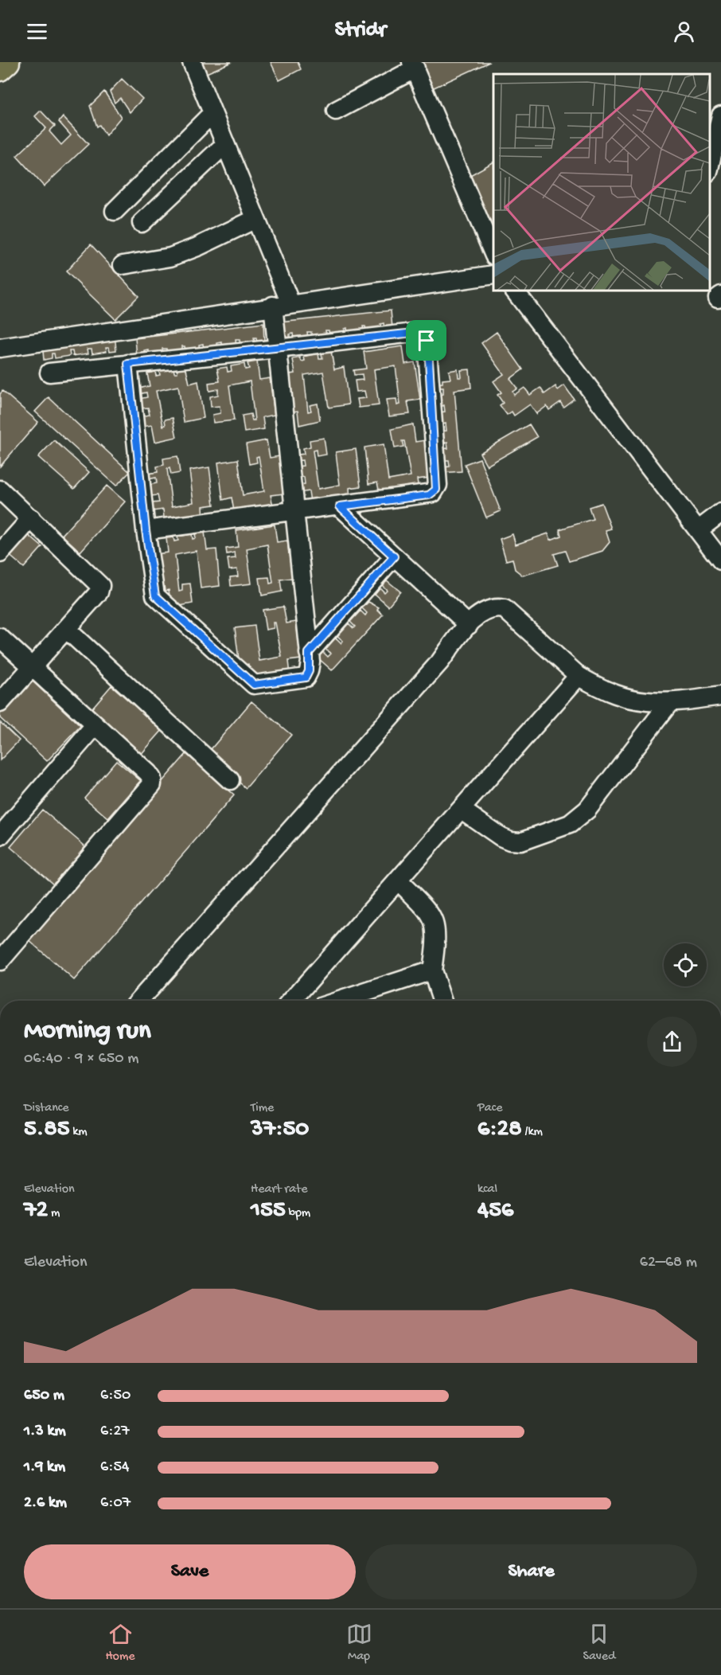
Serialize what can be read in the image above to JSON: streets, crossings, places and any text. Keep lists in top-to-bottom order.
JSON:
{
  "page": {
    "header": "Stridr",
    "heading": ["Morning run", "06:40 · 9 × 650 m"],
    "stats": [
      ["Distance", "5.85 km"],
      ["Time", "37:50"],
      ["Pace", "6:28 /km"],
      ["Elevation", "72 m"],
      ["Heart rate", "155 bpm"],
      ["kcal", "456"]
    ],
    "chart": ["Elevation", "62–68 m"],
    "list": [
      {
        "name": "650 m",
        "note": "6:50"
      },
      {
        "name": "1.3 km",
        "note": "6:27"
      },
      {
        "name": "1.9 km",
        "note": "6:54"
      },
      {
        "name": "2.6 km",
        "note": "6:07"
      }
    ],
    "buttons": ["Save", "Share"],
    "tabs": ["Home", "Map", "Saved"]
  }
}
